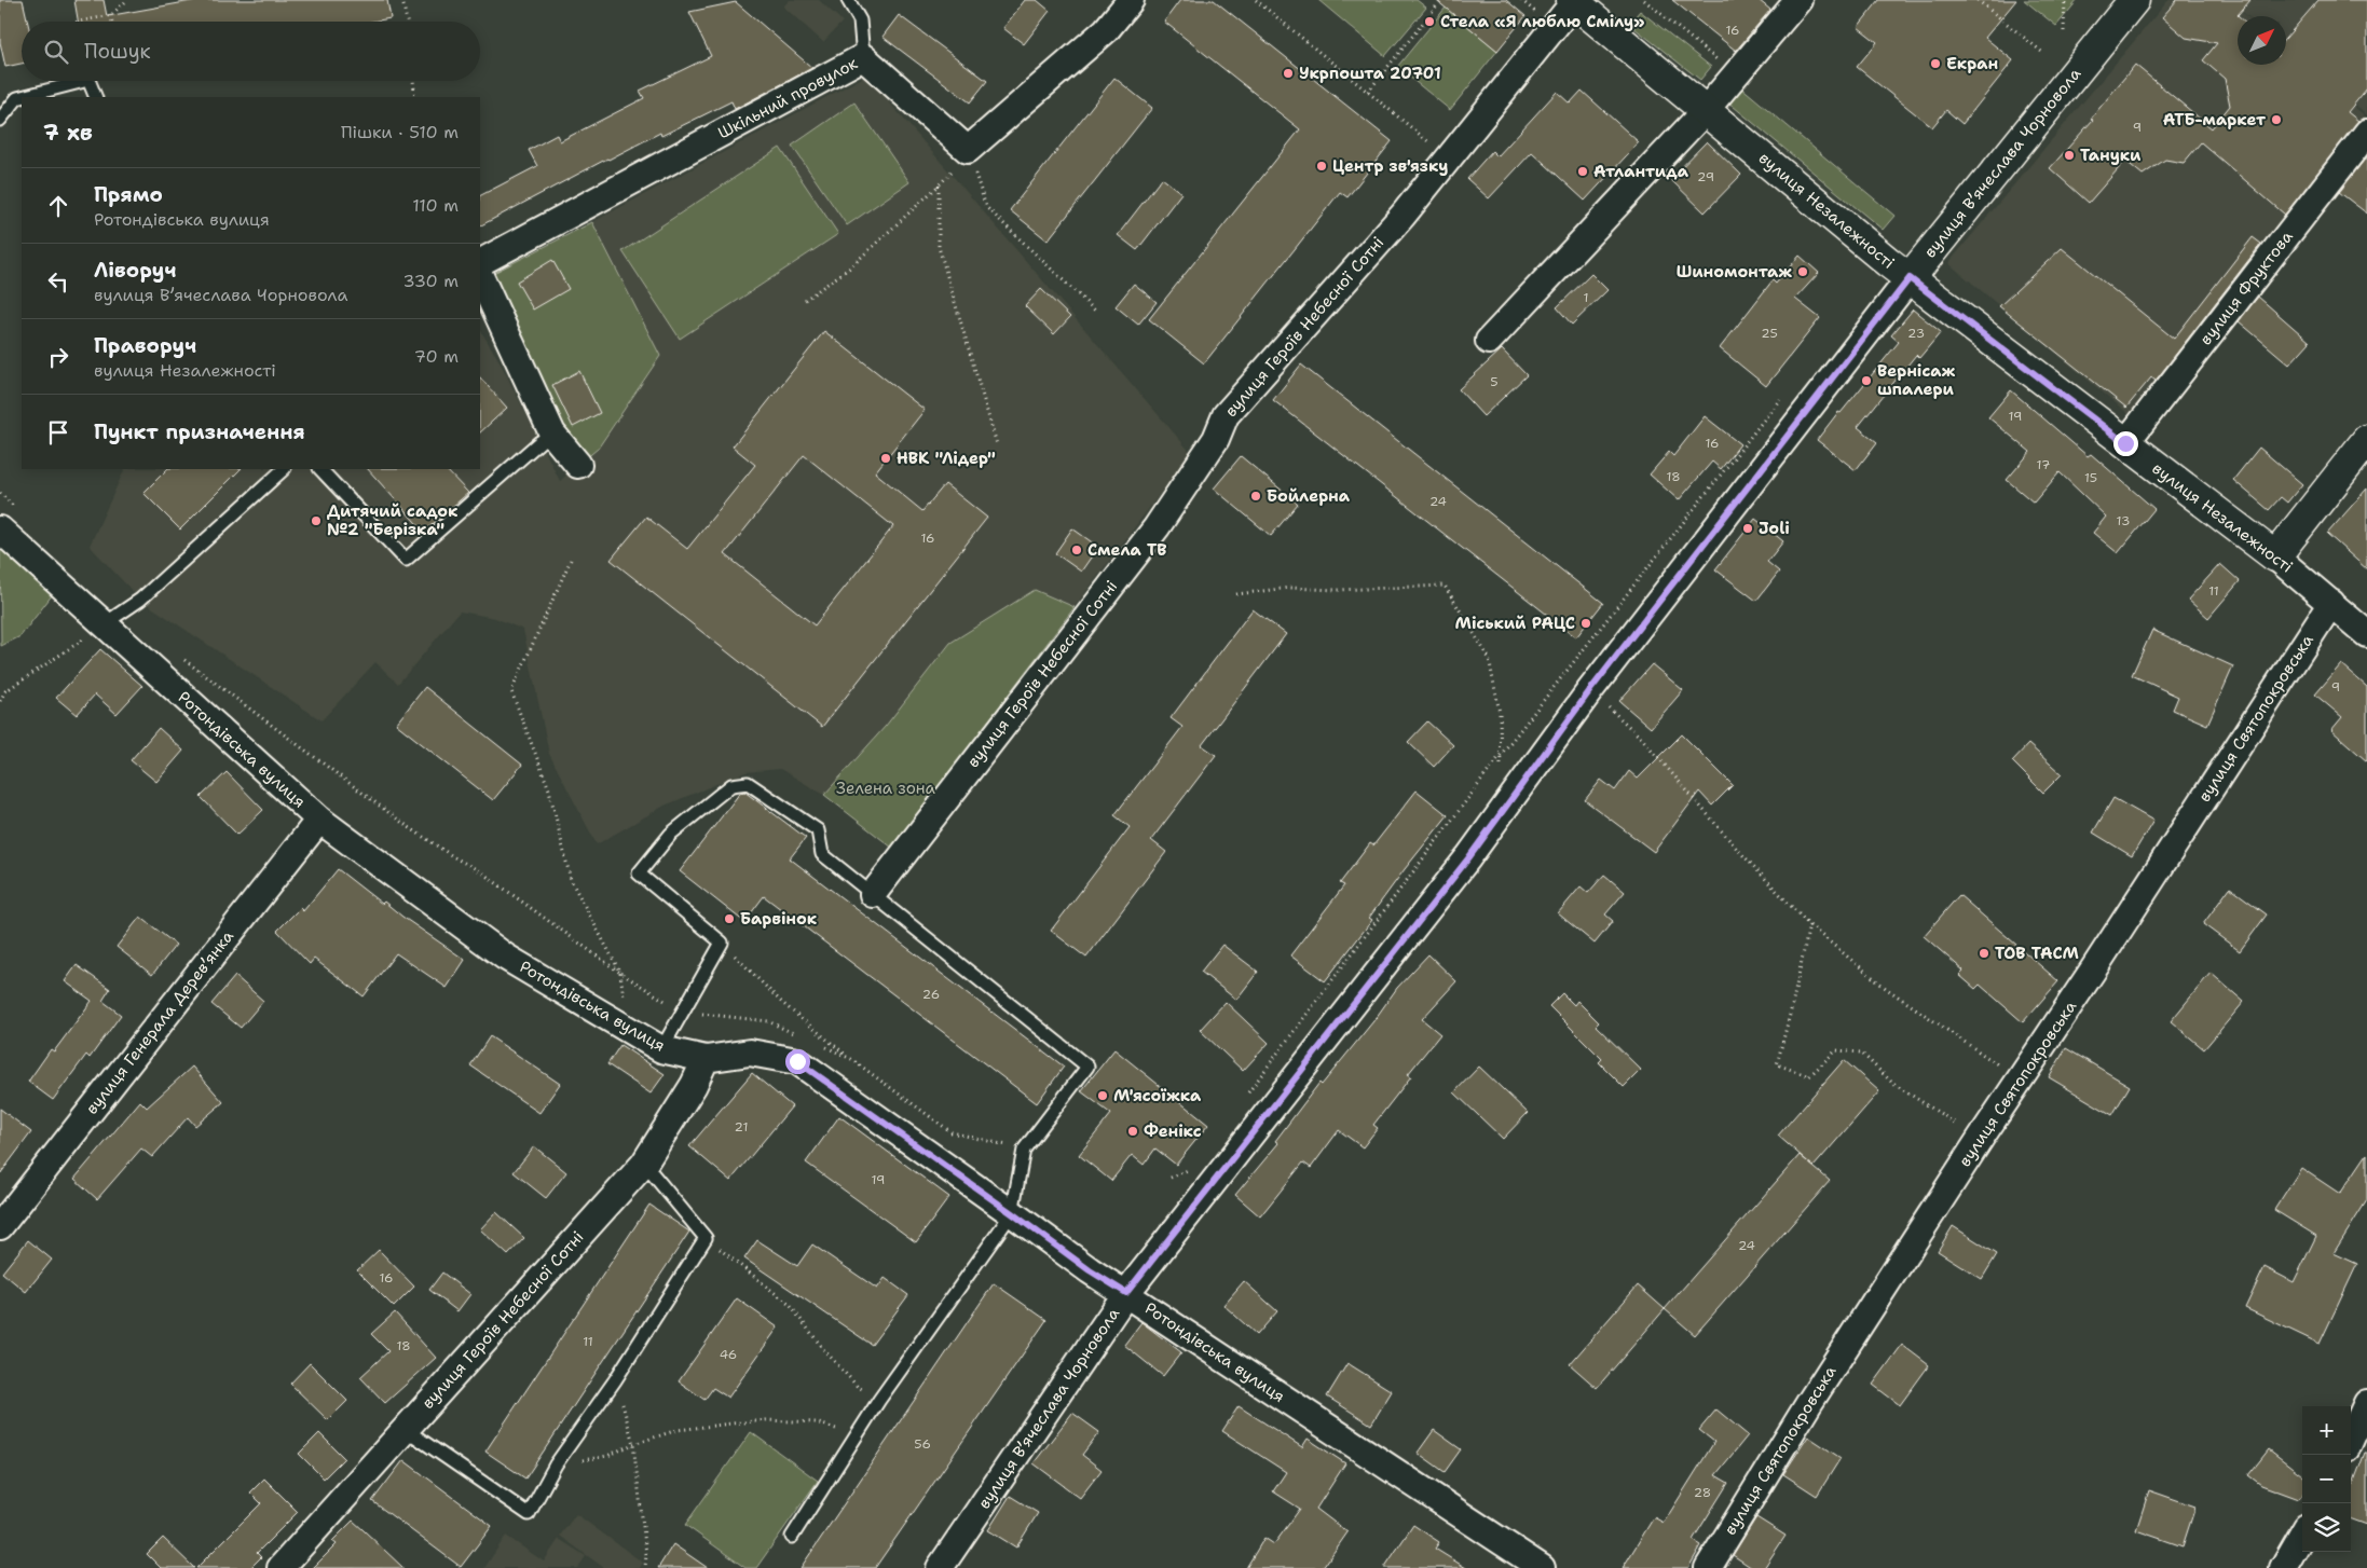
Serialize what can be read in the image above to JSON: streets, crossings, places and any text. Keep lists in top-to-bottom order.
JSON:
{
  "streets": {
    "street": [
      "Шкільний провулок",
      "вулиця Вʼячеслава Чорновола",
      "вулиця Незалежності",
      "вулиця Фруктова",
      "вулиця Героїв Небесної Сотні",
      "вулиця Святопокровська",
      "Ротондівська вулиця",
      "вулиця Генерала Деревʼянка"
    ]
  },
  "crossings": [
    ["вулиця Вʼячеслава Чорновола", "вулиця Незалежності"],
    ["вулиця Вʼячеслава Чорновола", "Ротондівська вулиця"],
    ["вулиця Незалежності", "вулиця Фруктова"],
    ["вулиця Незалежності", "вулиця Героїв Небесної Сотні"],
    ["вулиця Незалежності", "вулиця Святопокровська"],
    ["вулиця Героїв Небесної Сотні", "Ротондівська вулиця"],
    ["Ротондівська вулиця", "вулиця Генерала Деревʼянка"]
  ],
  "parks": ["Зелена зона"],
  "places": [
    "Стела «Я люблю Смілу»",
    "Екран",
    "Укрпошта 20701",
    "АТБ-маркет",
    "Тануки",
    "Центр зв'язку",
    "Атлантида",
    "Шиномонтаж",
    "Вернiсаж шпалери",
    "НВК \"Лідер\"",
    "Бойлерна",
    "Дитячий садок №2 \"Берізка\"",
    "Joli",
    "Смела ТВ",
    "Міський РАЦС",
    "Барвінок",
    "ТОВ ТАСМ",
    "М'ясоїжка",
    "Фенікс"
  ],
  "house_numbers": [
    "16",
    "9",
    "29",
    "1",
    "25",
    "23",
    "5",
    "19",
    "16",
    "17",
    "18",
    "15",
    "24",
    "13",
    "16",
    "11",
    "9",
    "26",
    "21",
    "19",
    "24",
    "16",
    "11",
    "18",
    "46",
    "56",
    "28"
  ],
  "north": "top right",
  "page": {
    "search": "Пошук",
    "heading": ["7 хв", "Пішки · 510 m"],
    "list": [
      ["Прямо", "Ротондівська вулиця", "110 m"],
      ["Ліворуч", "вулиця Вʼячеслава Чорновола", "330 m"],
      ["Праворуч", "вулиця Незалежності", "70 m"],
      "Пункт призначення"
    ],
    "map_buttons": ["+", "−"]
  }
}
